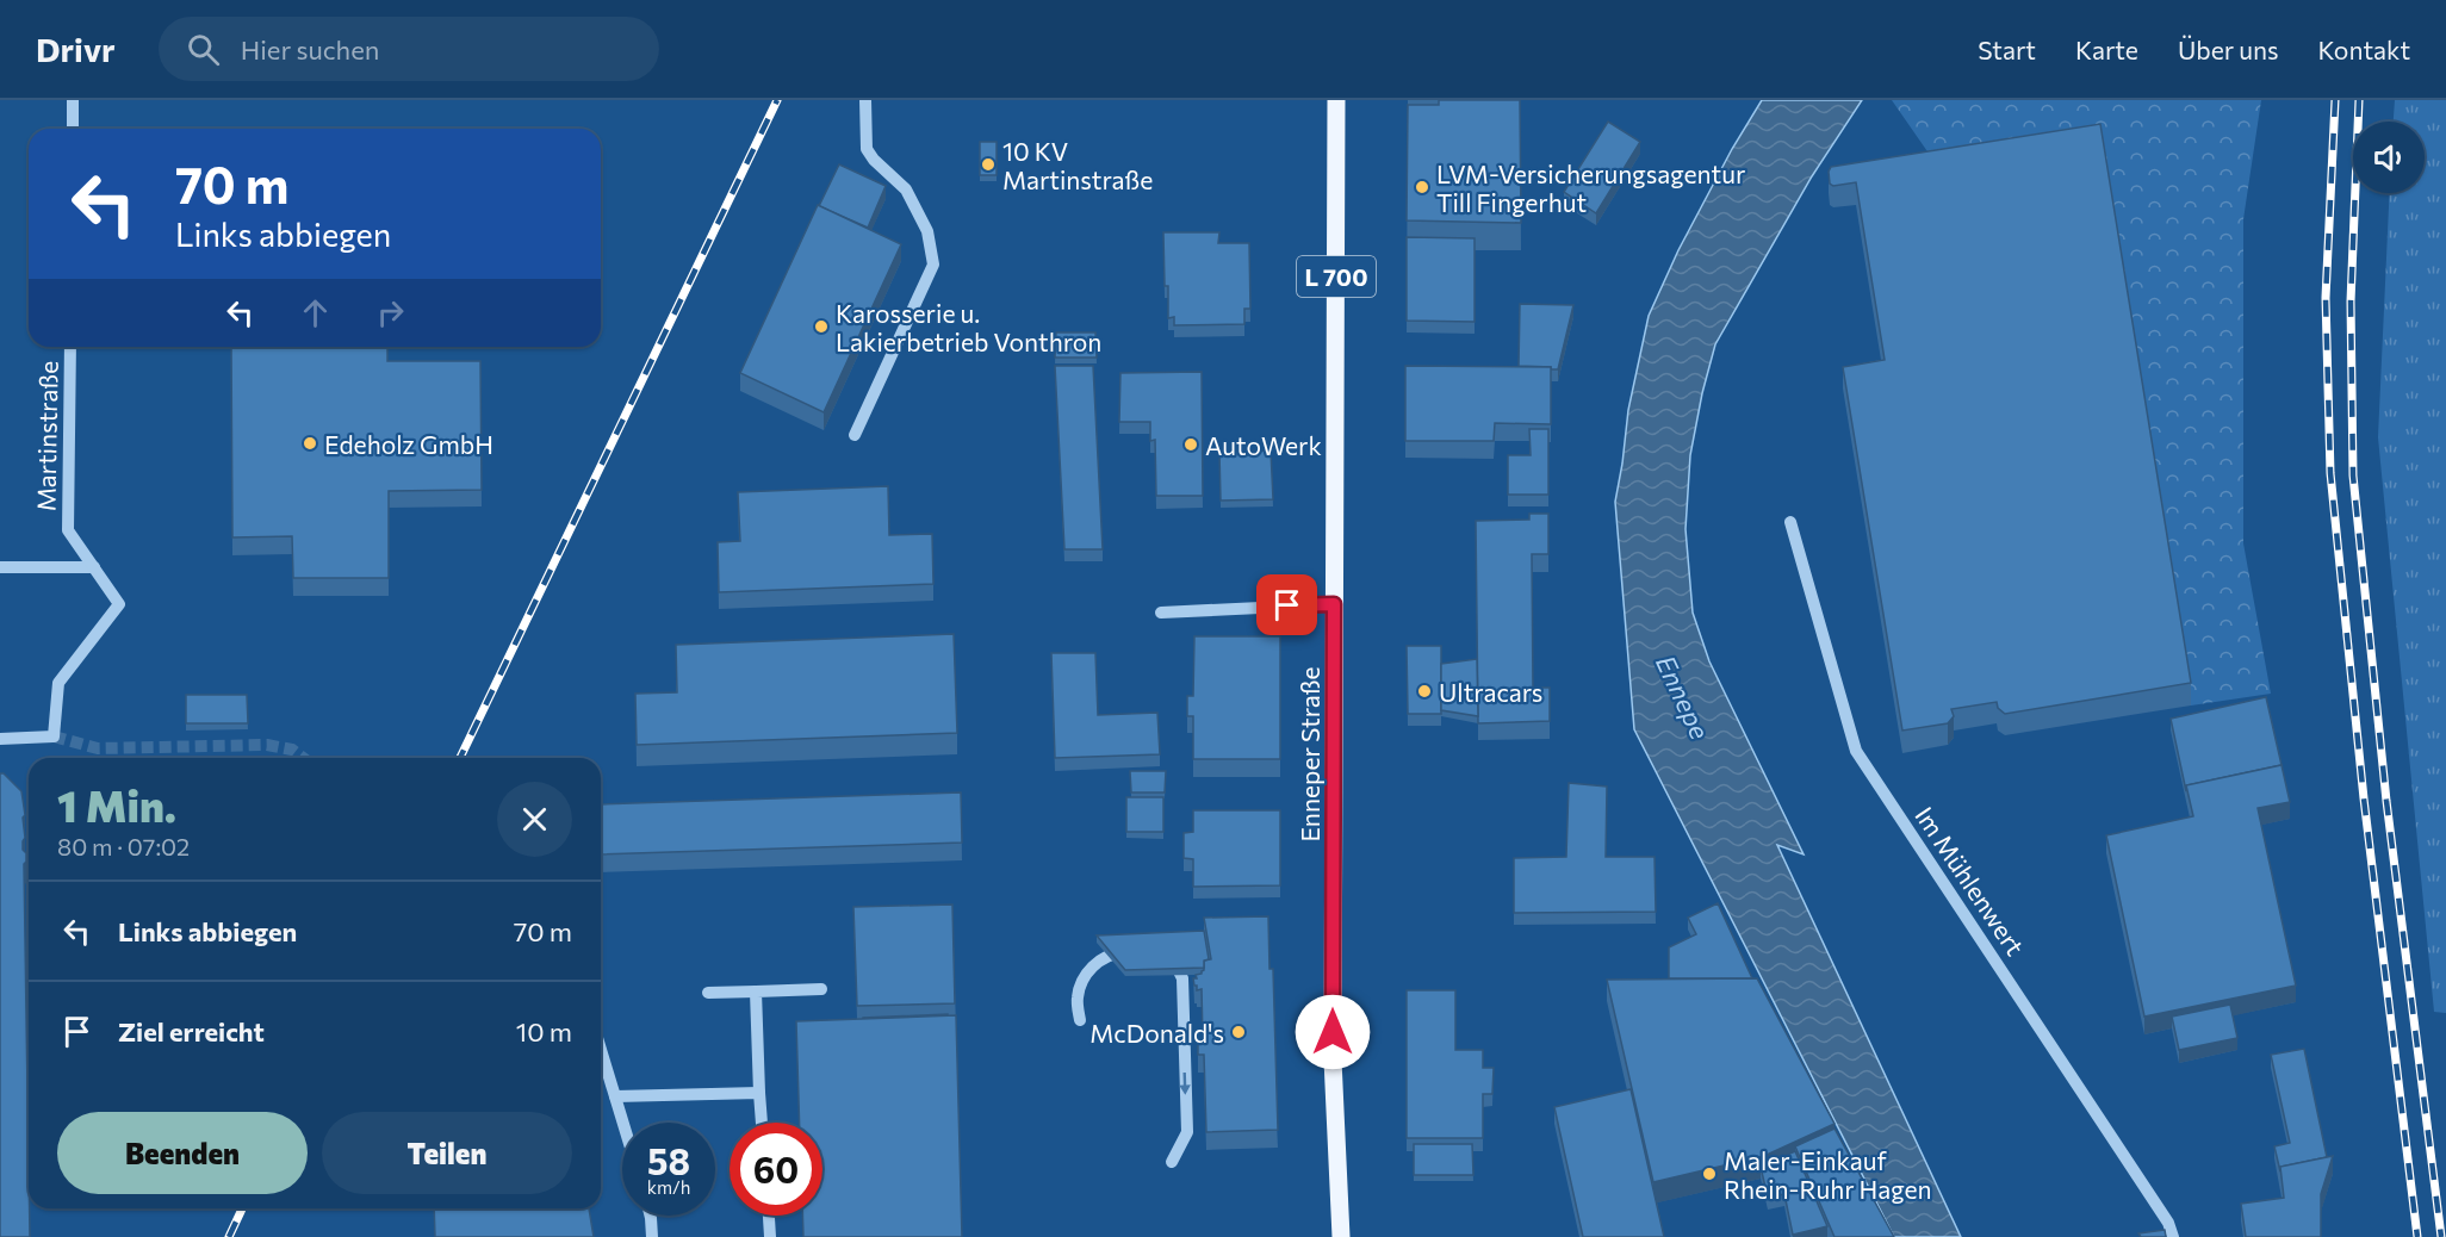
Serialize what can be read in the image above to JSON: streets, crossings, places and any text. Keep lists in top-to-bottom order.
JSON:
{
  "streets": {
    "main road": ["L 700", "Enneper Straße"],
    "street": ["Martinstraße", "Im Mühlenwert"]
  },
  "water": ["Ennepe"],
  "places": [
    "10 KV Martinstraße",
    "LVM-Versicherungsagentur Till Fingerhut",
    "Karosserie u. Lakierbetrieb Vonthron",
    "Edeholz GmbH",
    "AutoWerk",
    "Ultracars",
    "McDonald's",
    "Maler-Einkauf Rhein-Ruhr Hagen"
  ],
  "page": {
    "header": "Drivr",
    "search": "Hier suchen",
    "nav": [
      "Start",
      "Karte",
      "Über uns",
      "Kontakt"
    ],
    "turn": ["70 m", "Links abbiegen"],
    "heading": ["1 Min.", "80 m · 07:02"],
    "list": [
      {
        "name": "Links abbiegen",
        "value": "70 m"
      },
      {
        "name": "Ziel erreicht",
        "value": "10 m"
      }
    ],
    "buttons": ["Beenden", "Teilen"],
    "speed": "58 km/h",
    "limit": "60"
  }
}
